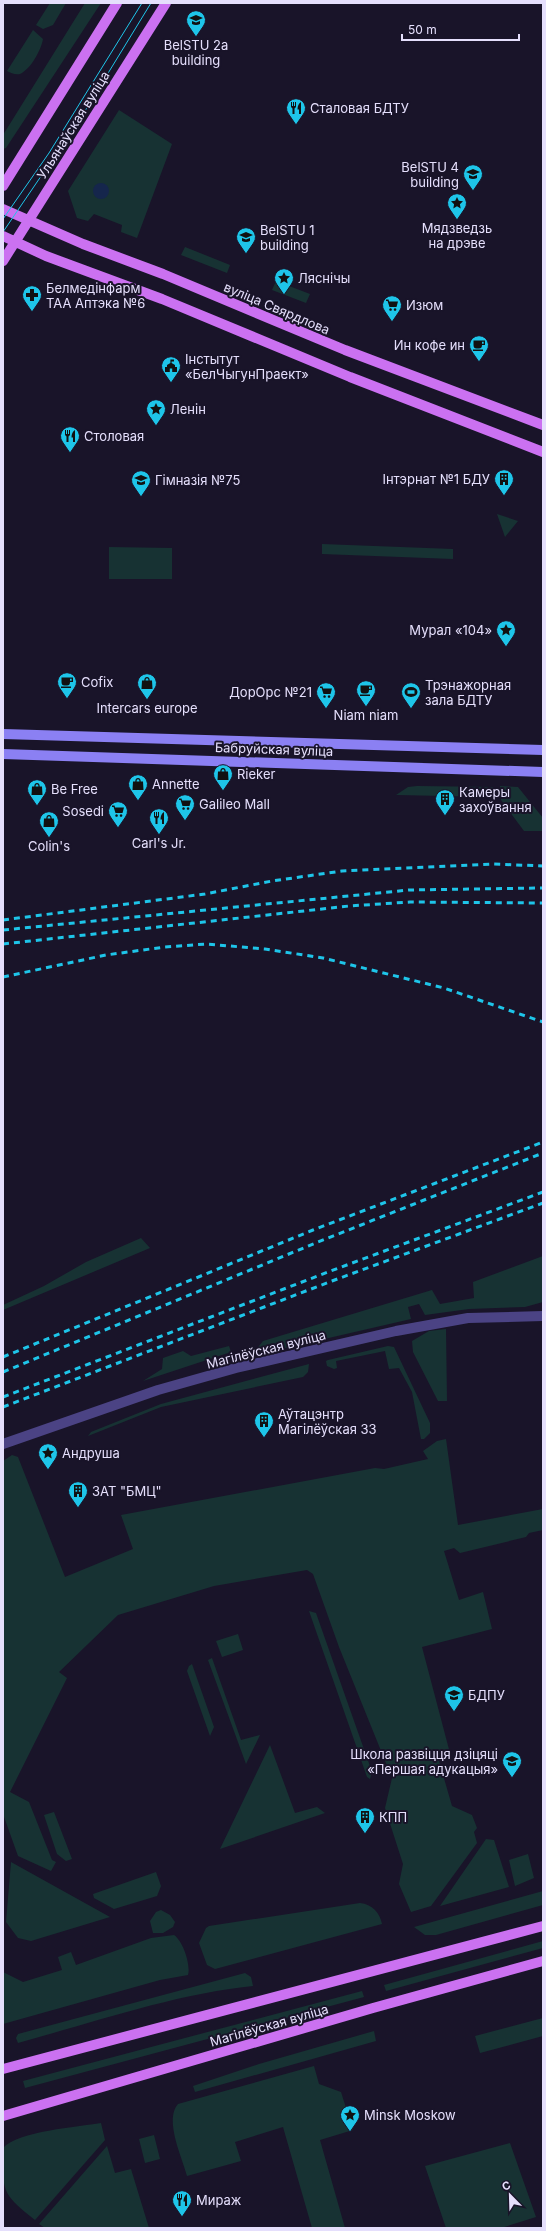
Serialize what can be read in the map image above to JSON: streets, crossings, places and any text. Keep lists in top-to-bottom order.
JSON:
{
  "streets": {
    "main road": [
      "Ульянаўская вуліца",
      "вуліца Свярдлова",
      "Бабруйская вуліца",
      "Магілёўская вуліца"
    ]
  },
  "crossings": [
    ["Ульянаўская вуліца", "вуліца Свярдлова"]
  ],
  "places": {
    "school or university": [
      "BelSTU 2a building",
      "BelSTU 4 building",
      "BelSTU 1 building",
      "Гімназія №75",
      "БДПУ",
      "Школа развіцця дзіцяці «Першая адукацыя»"
    ],
    "restaurant": [
      "Сталовая БДТУ",
      "Столовая",
      "Carl's Jr.",
      "Мираж"
    ],
    "place": [
      "Мядзведзь на дрэве",
      "Ляснічы",
      "Ленін",
      "Мурал «104»",
      "Андруша",
      "Minsk Moskow"
    ],
    "pharmacy": ["Белмедінфарм ТАА Аптэка №6"],
    "supermarket": [
      "Изюм",
      "ДорОрс №21",
      "Galileo Mall",
      "Sosedi"
    ],
    "cafe": ["Ин кофе ин", "Cofix", "Niam niam"],
    "public building": ["Інстытут «БелЧыгунПраект»"],
    "building": [
      "Інтэрнат №1 БДУ",
      "Камеры захоўвання",
      "Аўтацэнтр Магілёўская 33",
      "ЗАТ \"БМЦ\"",
      "КПП"
    ],
    "shop": [
      "Intercars europe",
      "Rieker",
      "Annette",
      "Be Free",
      "Colin's"
    ],
    "sports": ["Трэнажорная зала БДТУ"]
  },
  "scale_bar": "50 m",
  "north": "top left"
}
